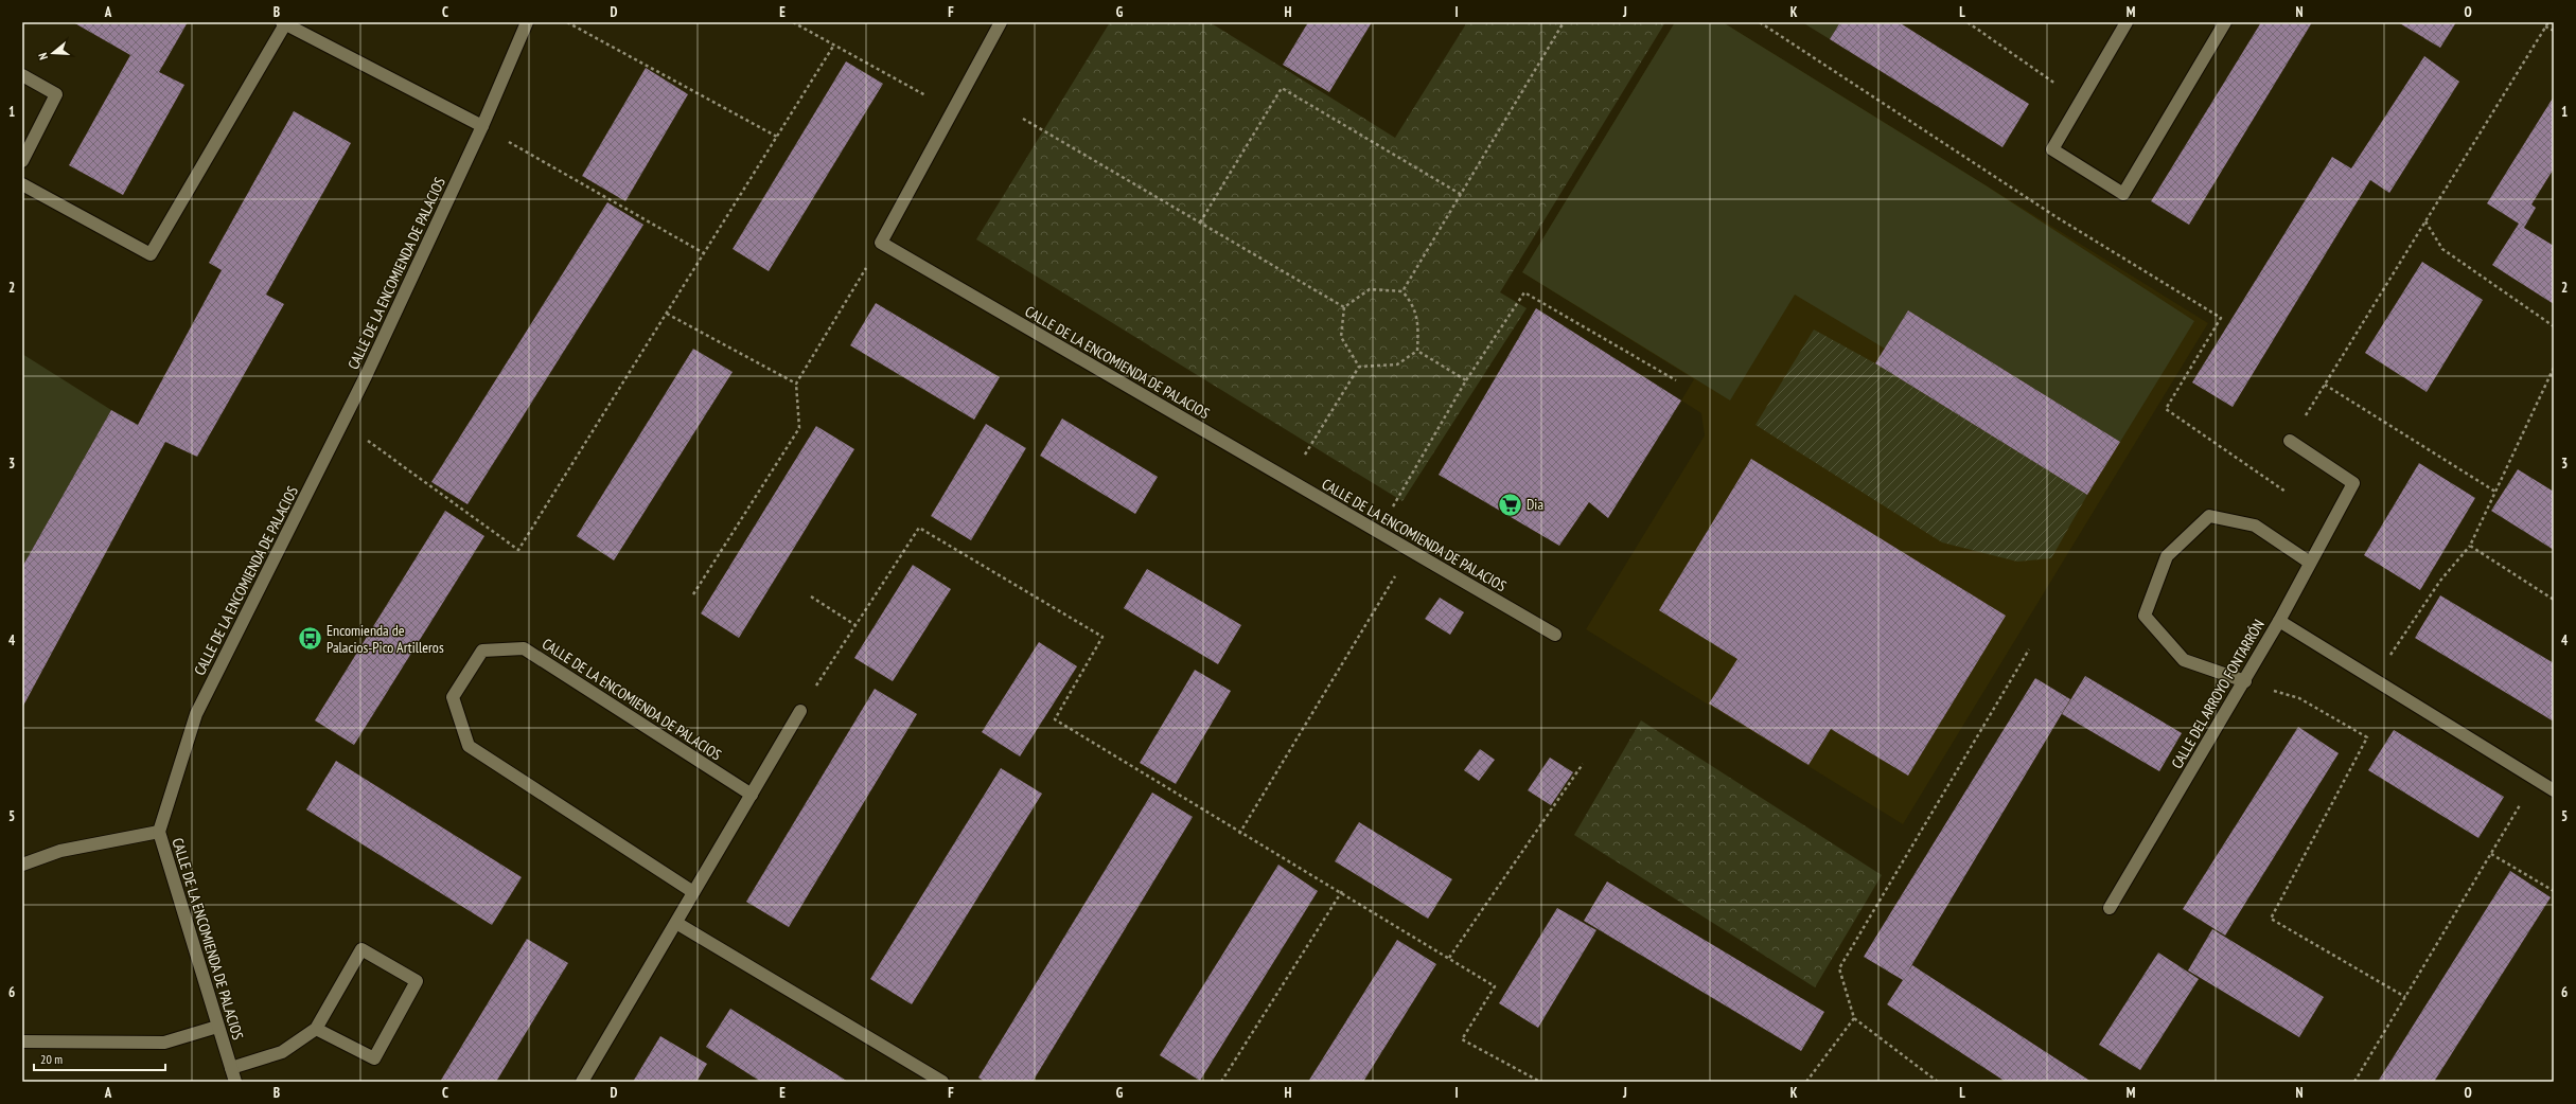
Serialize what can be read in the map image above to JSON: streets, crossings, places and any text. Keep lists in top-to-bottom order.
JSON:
{
  "streets": {
    "street": ["CALLE DE LA ENCOMIENDA DE PALACIOS", "CALLE DEL ARROYO FONTARRÓN"]
  },
  "places": {
    "supermarket": ["Dia"],
    "bus stop": ["Encomienda de Palacios-Pico Artilleros"]
  },
  "scale_bar": "20 m",
  "north": "left",
  "grid": {
    "columns": [
      "A",
      "B",
      "C",
      "D",
      "E",
      "F",
      "G",
      "H",
      "I",
      "J",
      "K",
      "L",
      "M",
      "N",
      "O"
    ],
    "rows": [
      "1",
      "2",
      "3",
      "4",
      "5",
      "6"
    ]
  }
}
